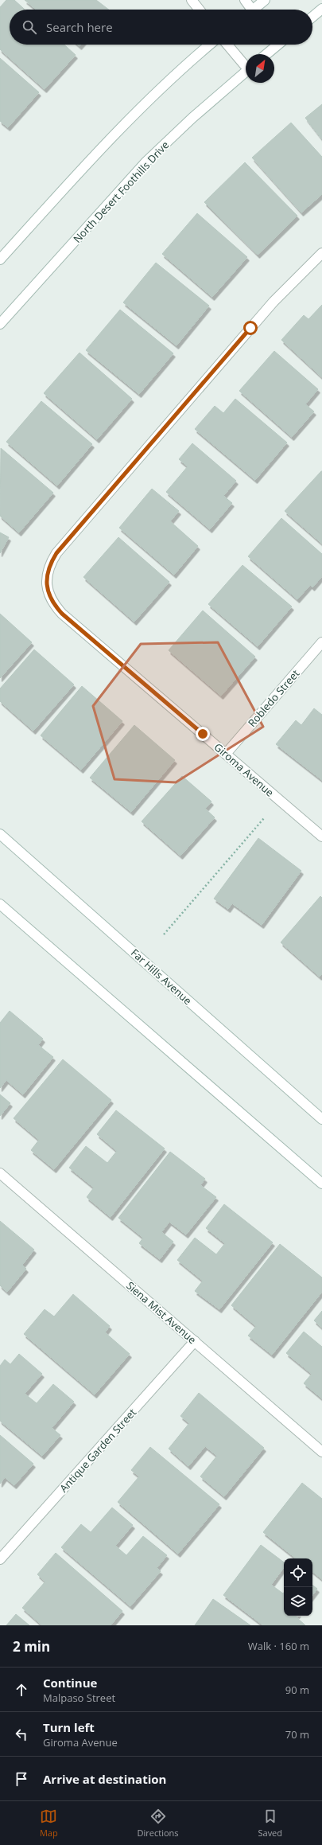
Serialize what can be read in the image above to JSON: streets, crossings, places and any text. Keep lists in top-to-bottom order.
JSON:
{
  "streets": {
    "street": [
      "North Desert Foothills Drive",
      "Robledo Street",
      "Giroma Avenue",
      "Far Hills Avenue",
      "Siena Mist Avenue",
      "Antique Garden Street"
    ]
  },
  "crossings": [
    ["Robledo Street", "Giroma Avenue"],
    ["Siena Mist Avenue", "Antique Garden Street"]
  ],
  "north": "top right",
  "page": {
    "search": "Search here",
    "heading": ["2 min", "Walk · 160 m"],
    "list": [
      ["Continue", "Malpaso Street", "90 m"],
      ["Turn left", "Giroma Avenue", "70 m"],
      "Arrive at destination"
    ],
    "nav": ["Map", "Directions", "Saved"]
  }
}
